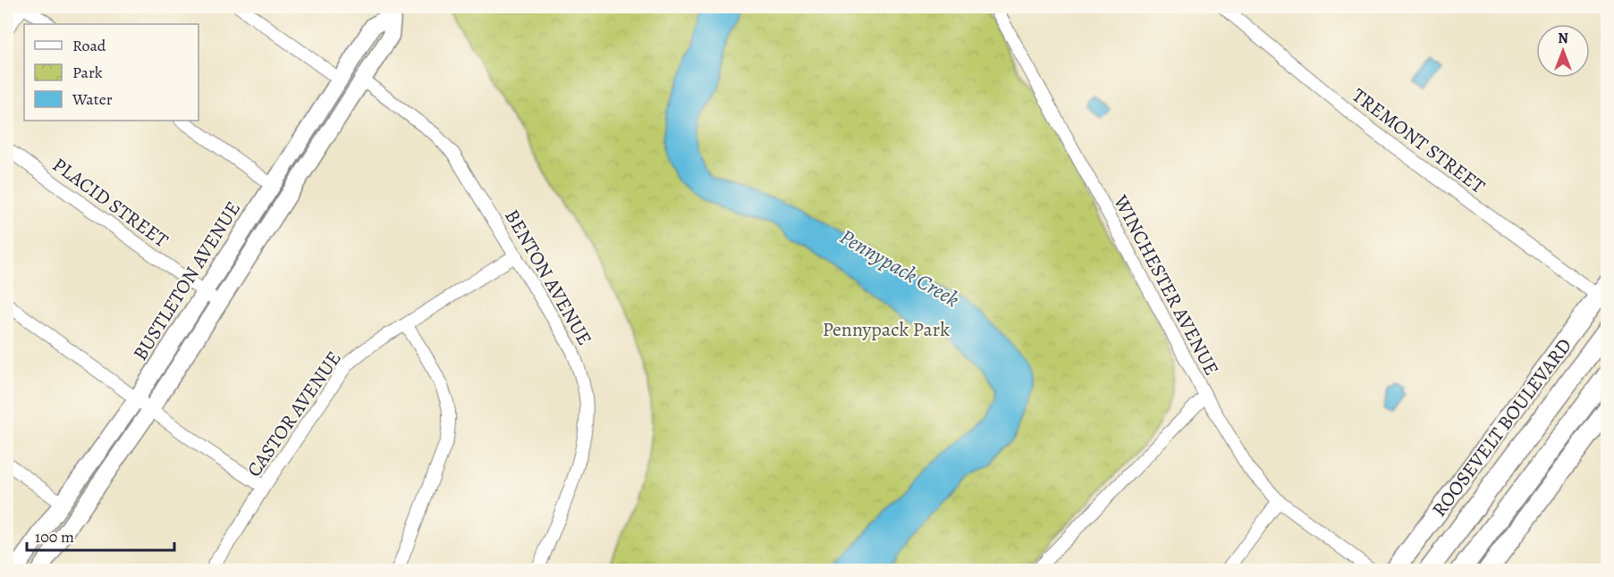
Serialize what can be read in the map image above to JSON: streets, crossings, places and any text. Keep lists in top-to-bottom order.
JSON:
{
  "streets": {
    "highway": ["ROOSEVELT BOULEVARD"],
    "main road": ["BUSTLETON AVENUE"],
    "street": [
      "TREMONT STREET",
      "PLACID STREET",
      "BENTON AVENUE",
      "WINCHESTER AVENUE",
      "CASTOR AVENUE"
    ]
  },
  "crossings": [
    ["TREMONT STREET", "ROOSEVELT BOULEVARD"],
    ["PLACID STREET", "BUSTLETON AVENUE"],
    ["BENTON AVENUE", "BUSTLETON AVENUE"],
    ["BENTON AVENUE", "CASTOR AVENUE"]
  ],
  "water": ["Pennypack Creek"],
  "parks": ["Pennypack Park"],
  "legend": ["Road", "Park", "Water"],
  "scale_bar": "100 m",
  "north": "top"
}
